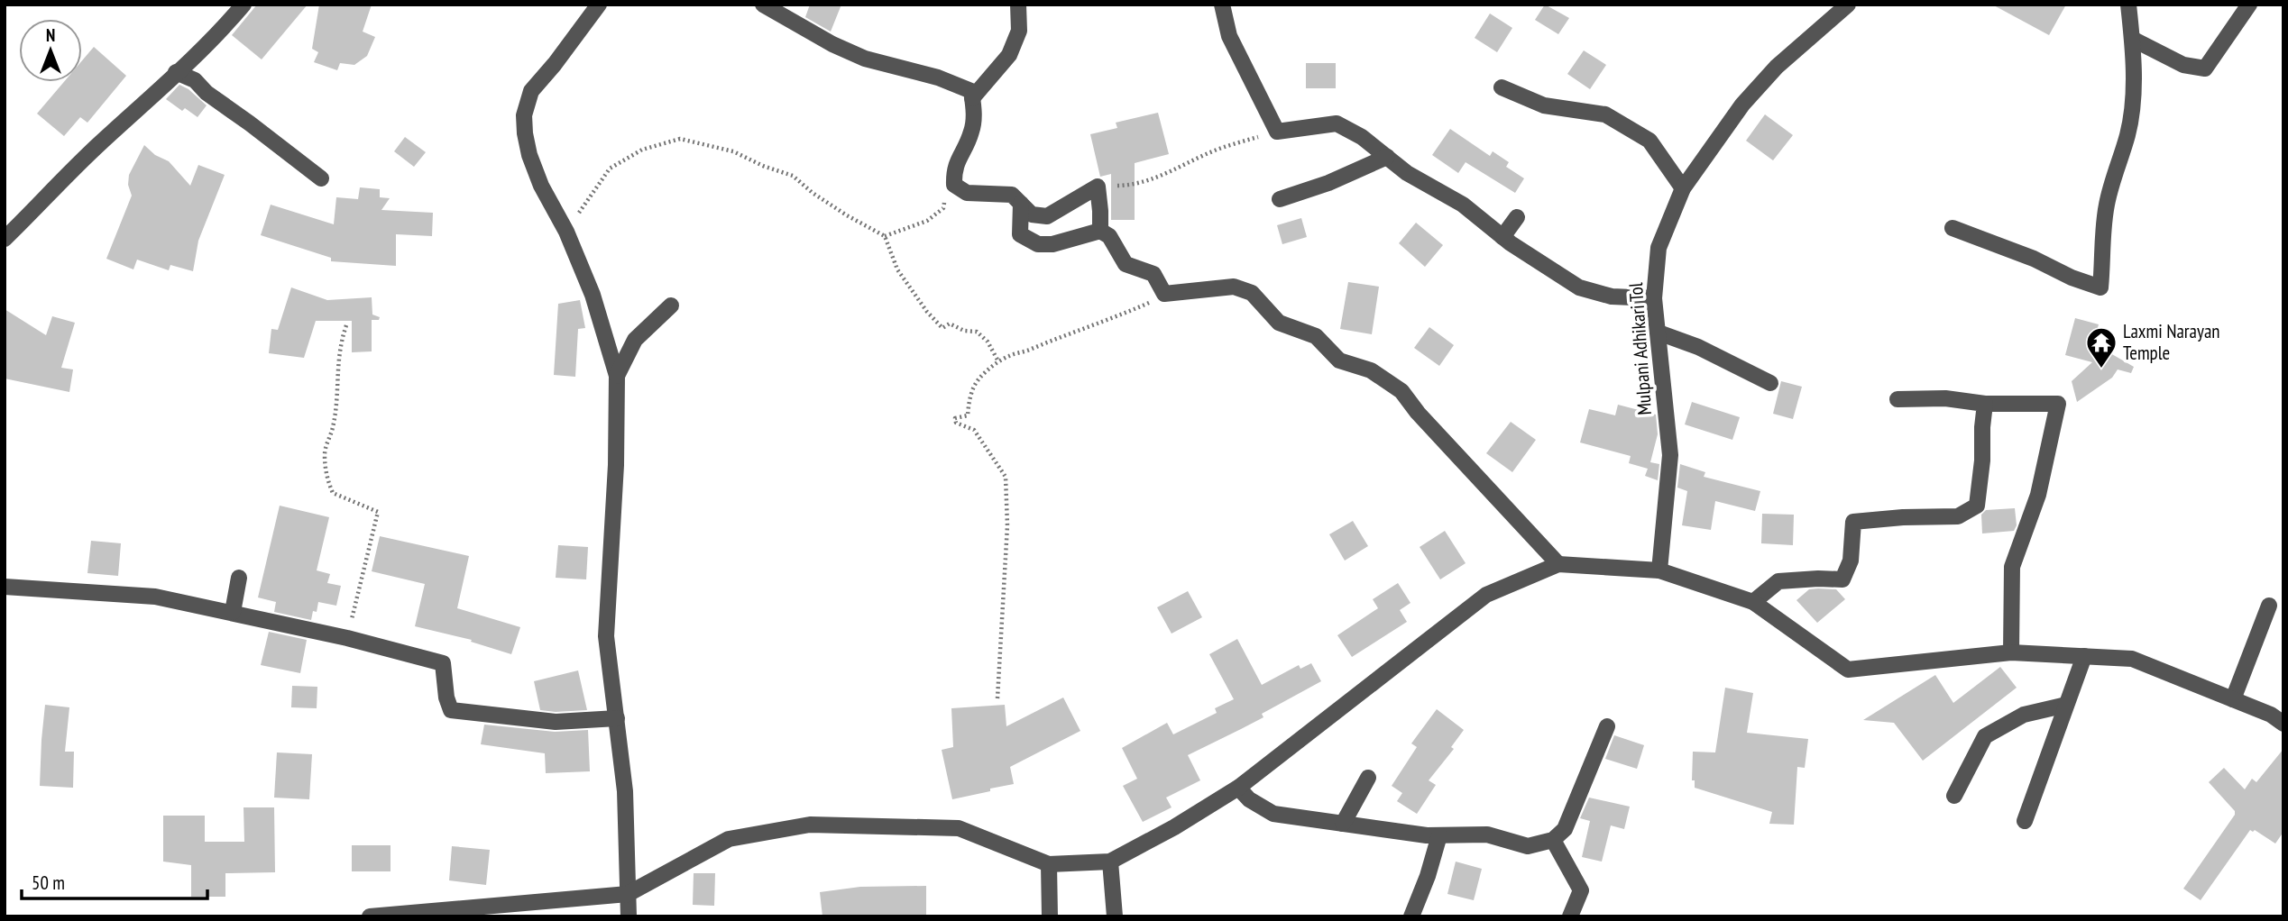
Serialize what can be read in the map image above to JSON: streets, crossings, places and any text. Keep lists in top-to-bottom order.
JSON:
{
  "streets": {
    "street": ["Mulpani Adhikari Tol"]
  },
  "places": {
    "temple": ["Laxmi Narayan Temple"]
  },
  "scale_bar": "50 m",
  "north": "top"
}
